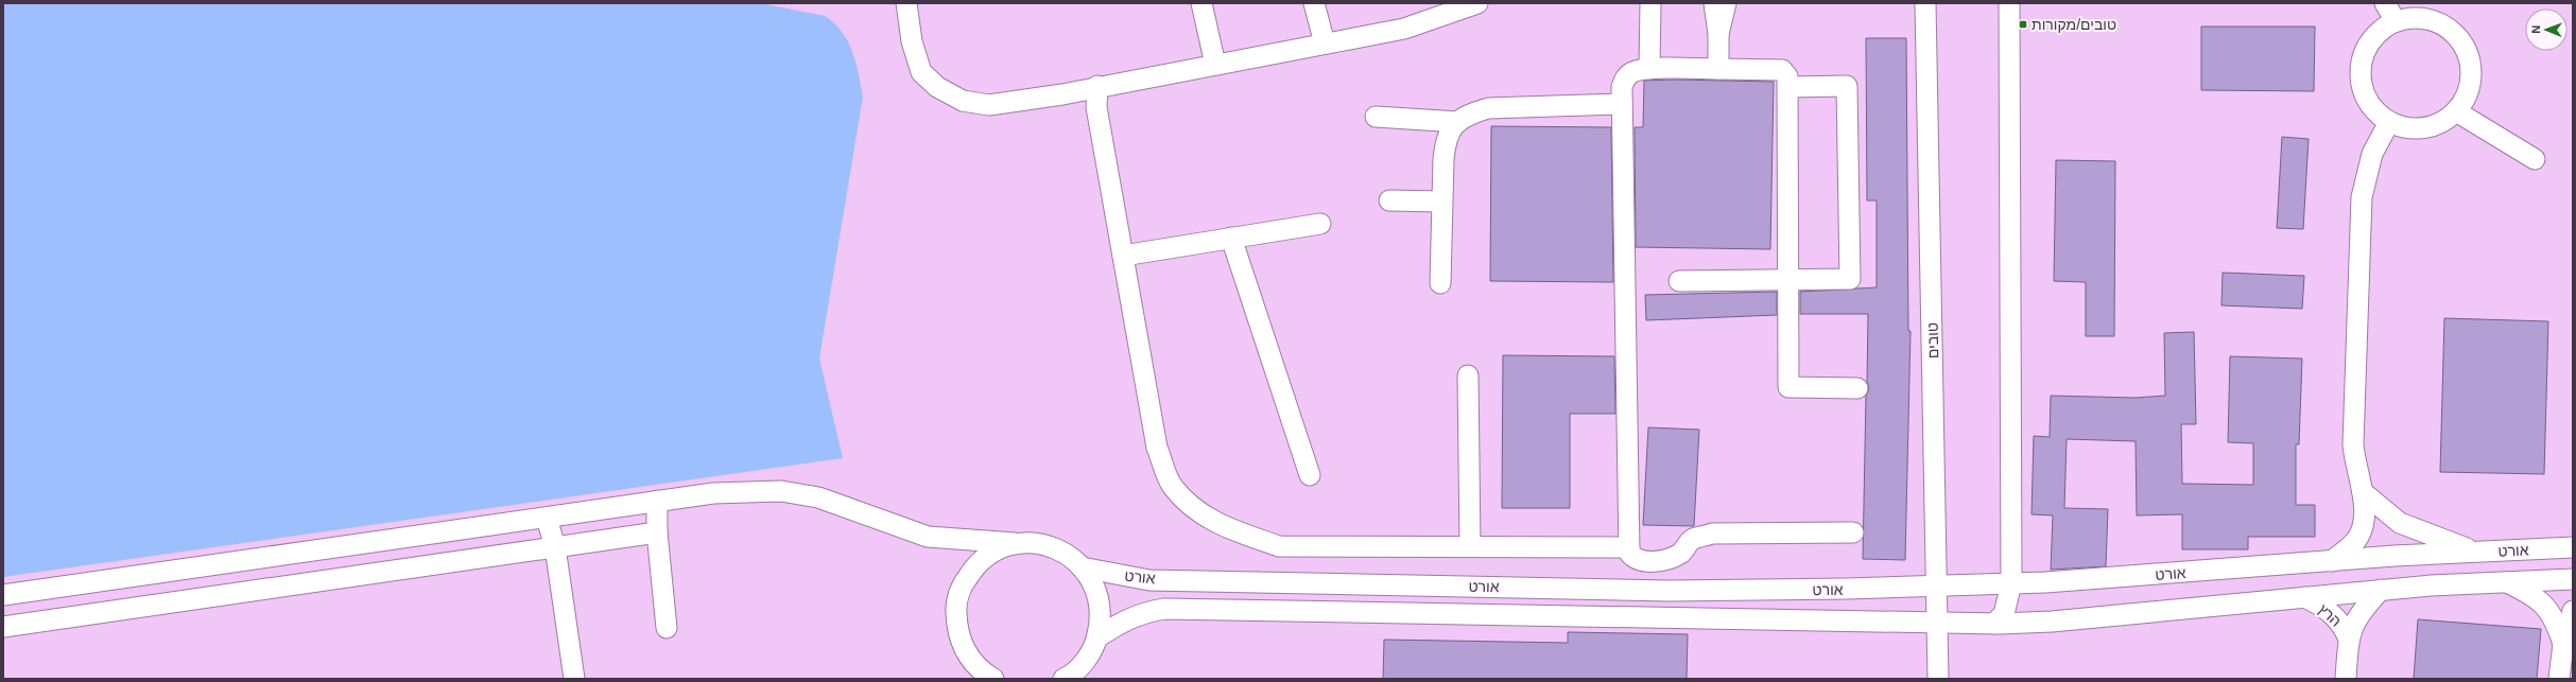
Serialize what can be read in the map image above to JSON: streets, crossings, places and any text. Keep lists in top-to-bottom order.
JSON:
{
  "streets": {
    "street": ["טובים", "אורט", "הרץ"]
  },
  "crossings": [
    ["טובים", "אורט"],
    ["אורט", "הרץ"]
  ],
  "places": {
    "transit": ["טובים/מקורות"]
  },
  "north": "left"
}
